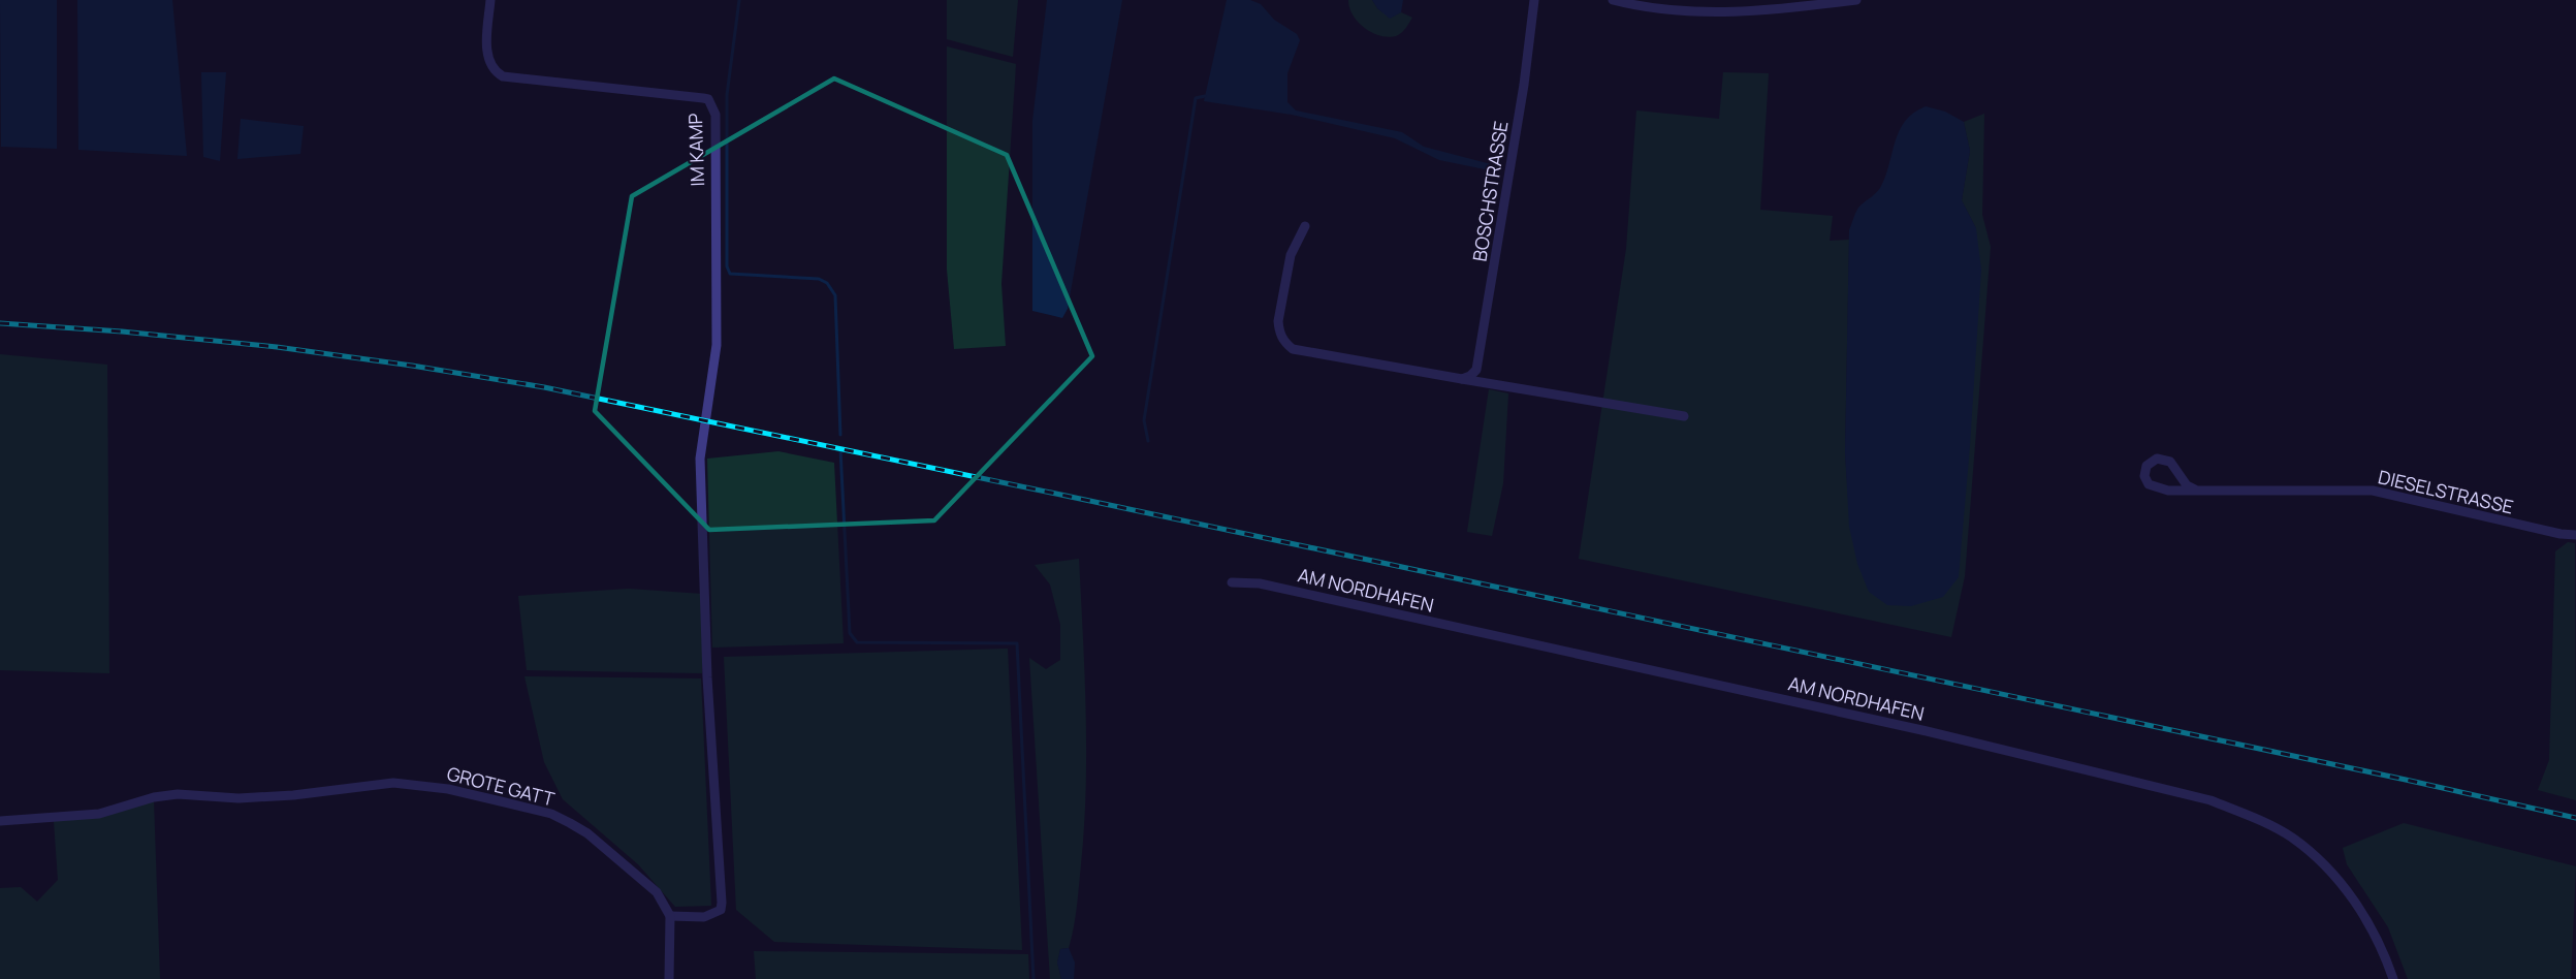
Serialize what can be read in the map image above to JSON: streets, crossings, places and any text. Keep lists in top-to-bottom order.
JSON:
{
  "streets": {
    "street": [
      "IM KAMP",
      "BOSCHSTRASSE",
      "DIESELSTRASSE",
      "AM NORDHAFEN",
      "GROTE GATT"
    ]
  },
  "crossings": [
    ["IM KAMP", "GROTE GATT"]
  ]
}
